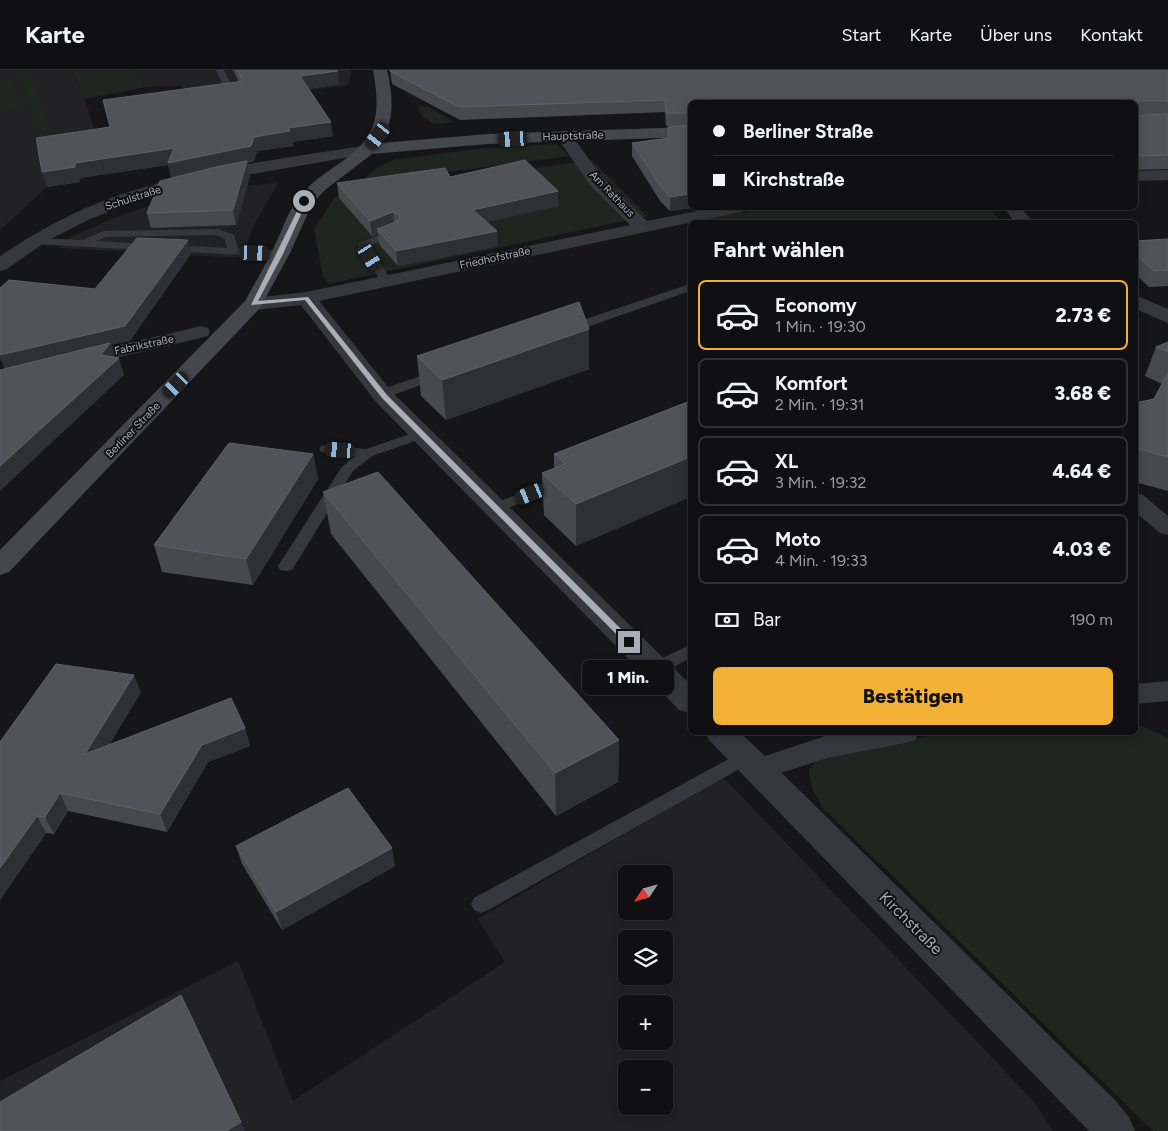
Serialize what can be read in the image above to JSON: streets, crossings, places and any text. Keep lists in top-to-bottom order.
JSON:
{
  "streets": {
    "main road": ["Hauptstraße", "Berliner Straße"],
    "street": [
      "Am Rathaus",
      "Schulstraße",
      "Friedhofstraße",
      "Fabrikstraße",
      "Kirchstraße"
    ]
  },
  "crossings": [
    ["Hauptstraße", "Am Rathaus"],
    ["Hauptstraße", "Schulstraße"],
    ["Hauptstraße", "Berliner Straße"],
    ["Am Rathaus", "Friedhofstraße"],
    ["Schulstraße", "Berliner Straße"],
    ["Friedhofstraße", "Berliner Straße"]
  ],
  "north": "bottom left",
  "page": {
    "header": "Karte",
    "nav": [
      "Start",
      "Karte",
      "Über uns",
      "Kontakt"
    ],
    "banner": ["Berliner Straße", "Kirchstraße"],
    "heading": "Fahrt wählen",
    "list": [
      {
        "name": "Economy",
        "note": "1 Min. · 19:30",
        "value": "2.73 €"
      },
      {
        "name": "Komfort",
        "note": "2 Min. · 19:31",
        "value": "3.68 €"
      },
      {
        "name": "XL",
        "note": "3 Min. · 19:32",
        "value": "4.64 €"
      },
      {
        "name": "Moto",
        "note": "4 Min. · 19:33",
        "value": "4.03 €"
      }
    ],
    "pay": ["Bar", "190 m"],
    "buttons": "Bestätigen",
    "bubble": "1 Min.",
    "map_buttons": ["+", "−"]
  }
}
